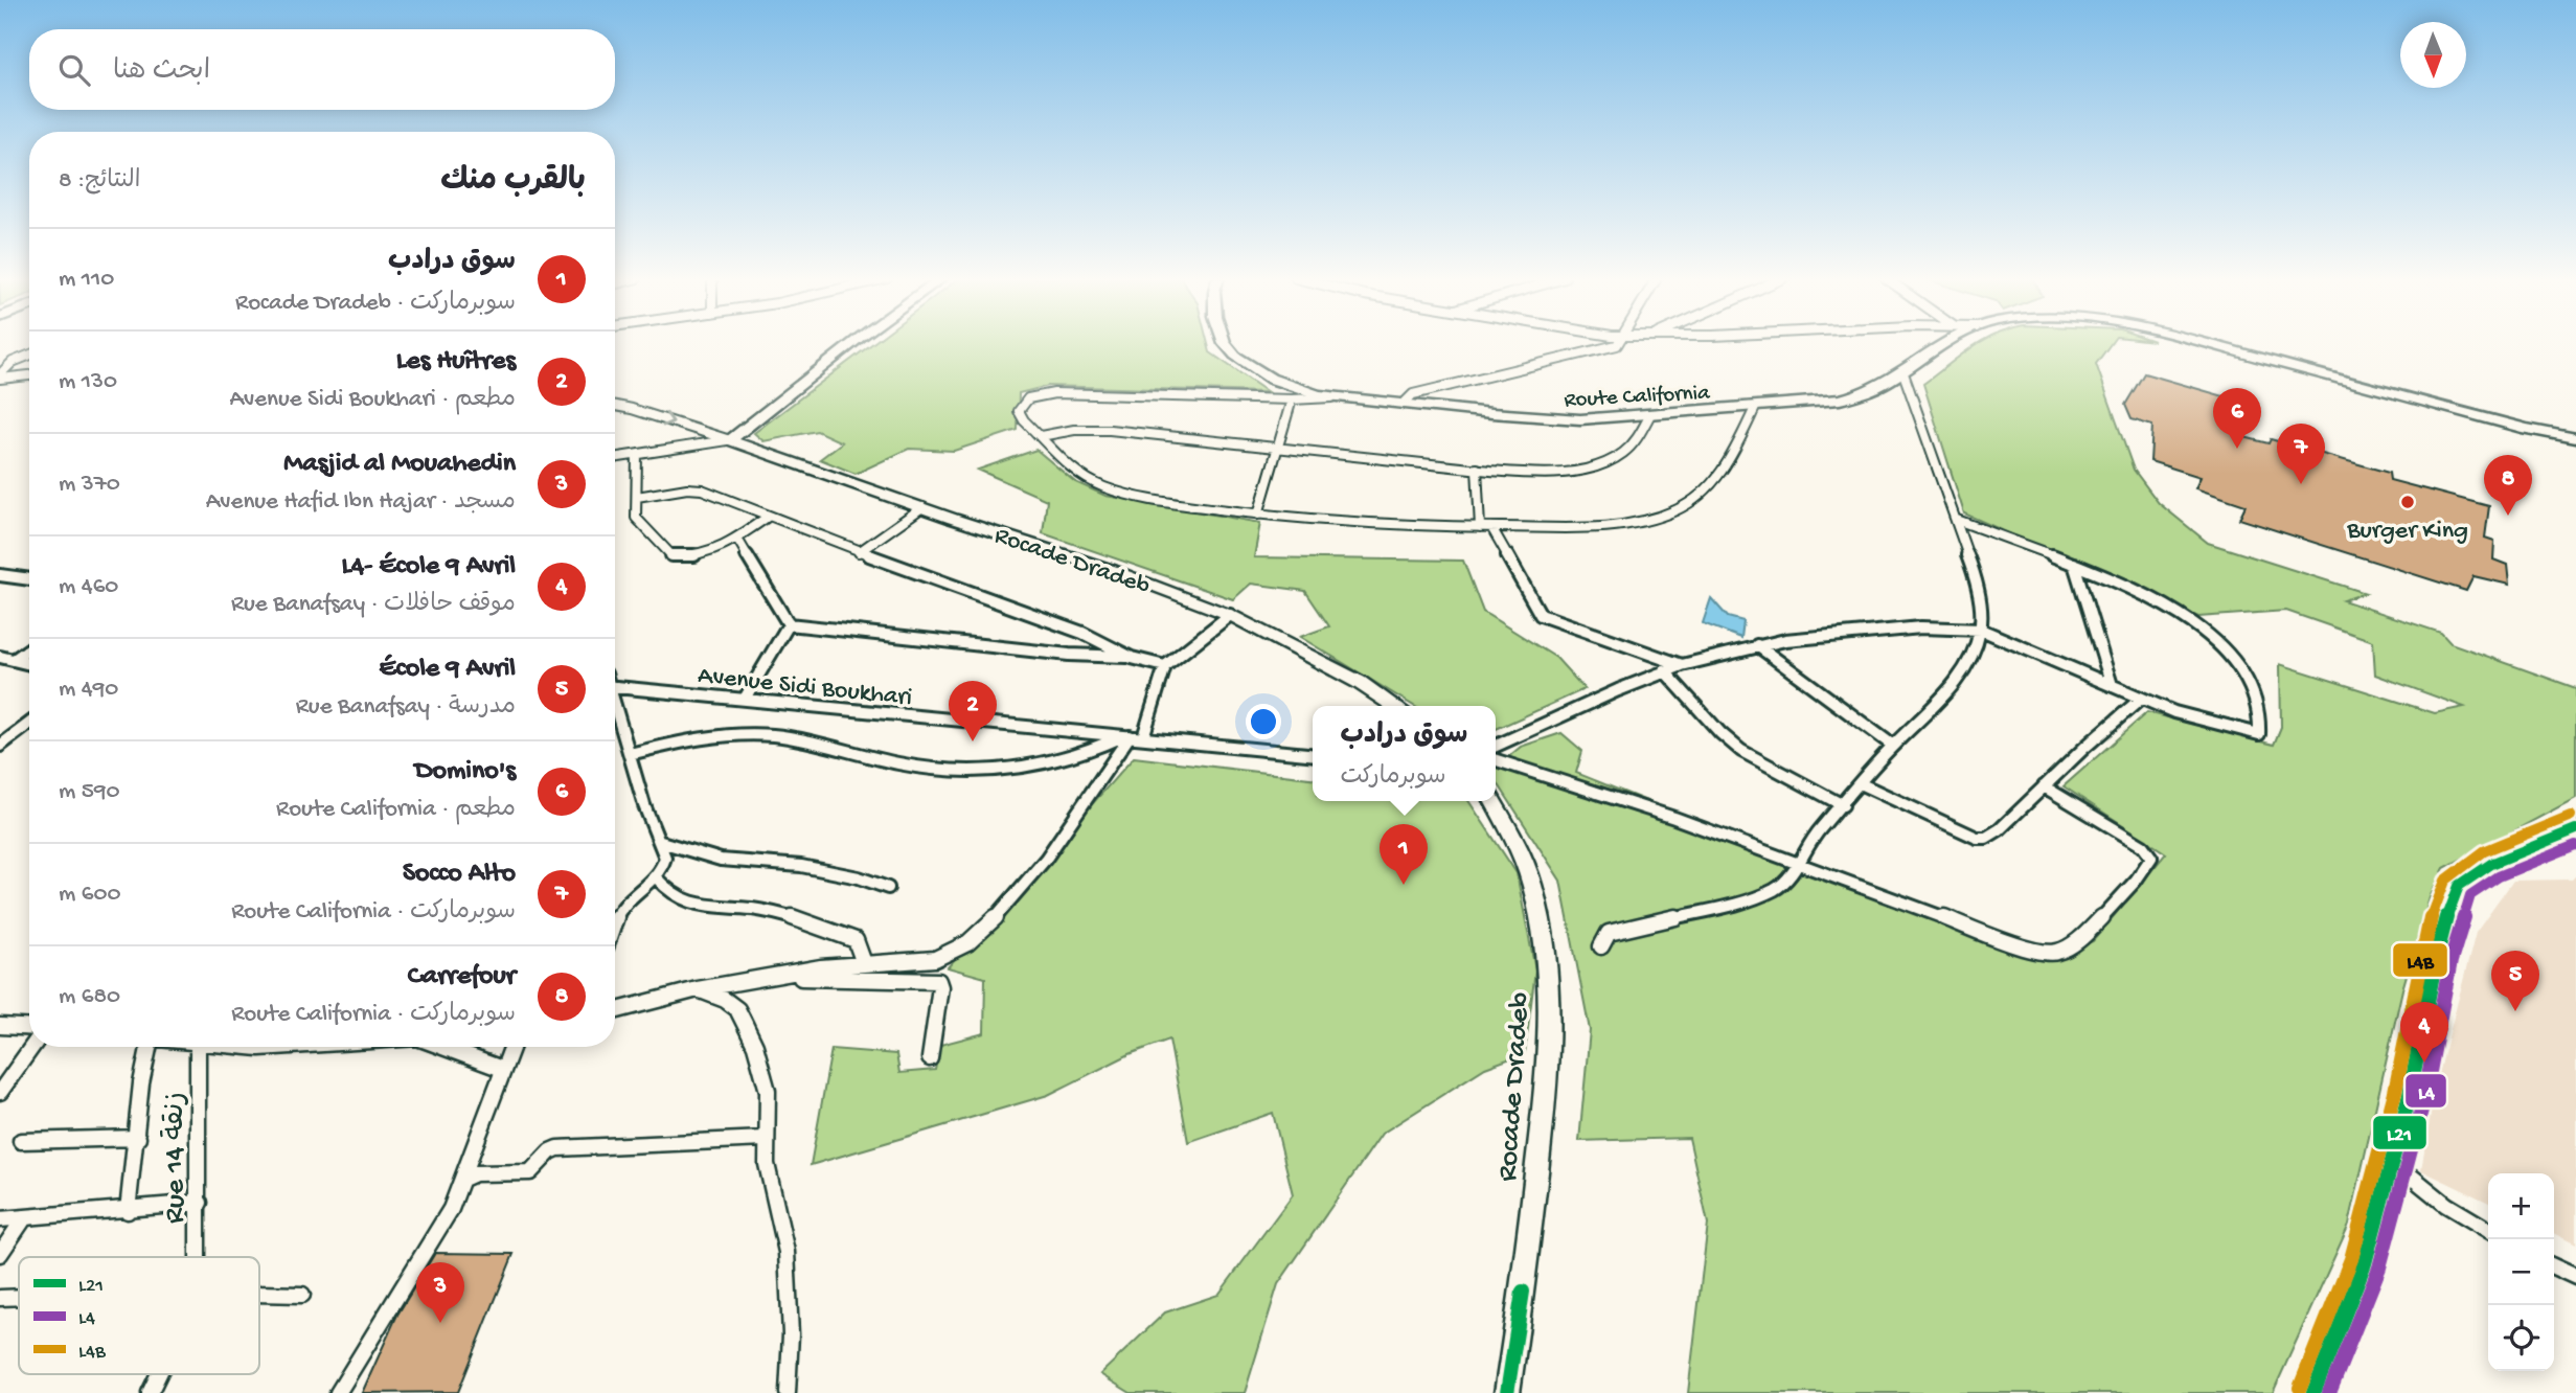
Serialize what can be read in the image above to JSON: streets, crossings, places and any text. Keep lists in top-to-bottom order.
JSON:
{
  "streets": {
    "street": [
      "Route California",
      "Rocade Dradeb",
      "Avenue Sidi Boukhari",
      "Rue 14 زنقة"
    ]
  },
  "places": ["Burger King"],
  "lines": ["transit line L4B", "transit line L21", "transit line L4"],
  "legend": ["L21", "L4", "L4B"],
  "north": "bottom",
  "page": {
    "search": "ابحث هنا",
    "heading": ["بالقرب منك", "النتائج: 8"],
    "list": [
      {
        "mark": "1",
        "name": "سوق درادب",
        "note": "سوبرماركت · Rocade Dradeb",
        "value": "110 m"
      },
      {
        "mark": "2",
        "name": "Les Huîtres",
        "note": "مطعم · Avenue Sidi Boukhari",
        "value": "130 m"
      },
      {
        "mark": "3",
        "name": "Masjid al Mouahedin",
        "note": "مسجد · Avenue Hafid Ibn Hajar",
        "value": "370 m"
      },
      {
        "mark": "4",
        "name": "L4- École 9 Avril",
        "note": "موقف حافلات · Rue Banafsay",
        "value": "460 m"
      },
      {
        "mark": "5",
        "name": "École 9 Avril",
        "note": "مدرسة · Rue Banafsay",
        "value": "490 m"
      },
      {
        "mark": "6",
        "name": "Domino's",
        "note": "مطعم · Route California",
        "value": "590 m"
      },
      {
        "mark": "7",
        "name": "Socco Alto",
        "note": "سوبرماركت · Route California",
        "value": "600 m"
      },
      {
        "mark": "8",
        "name": "Carrefour",
        "note": "سوبرماركت · Route California",
        "value": "680 m"
      }
    ],
    "pins": [
      "6",
      "7",
      "8",
      "2",
      "1",
      "5",
      "4",
      "3"
    ],
    "popup": ["سوق درادب", "سوبرماركت"],
    "map_buttons": ["+", "−"]
  }
}
